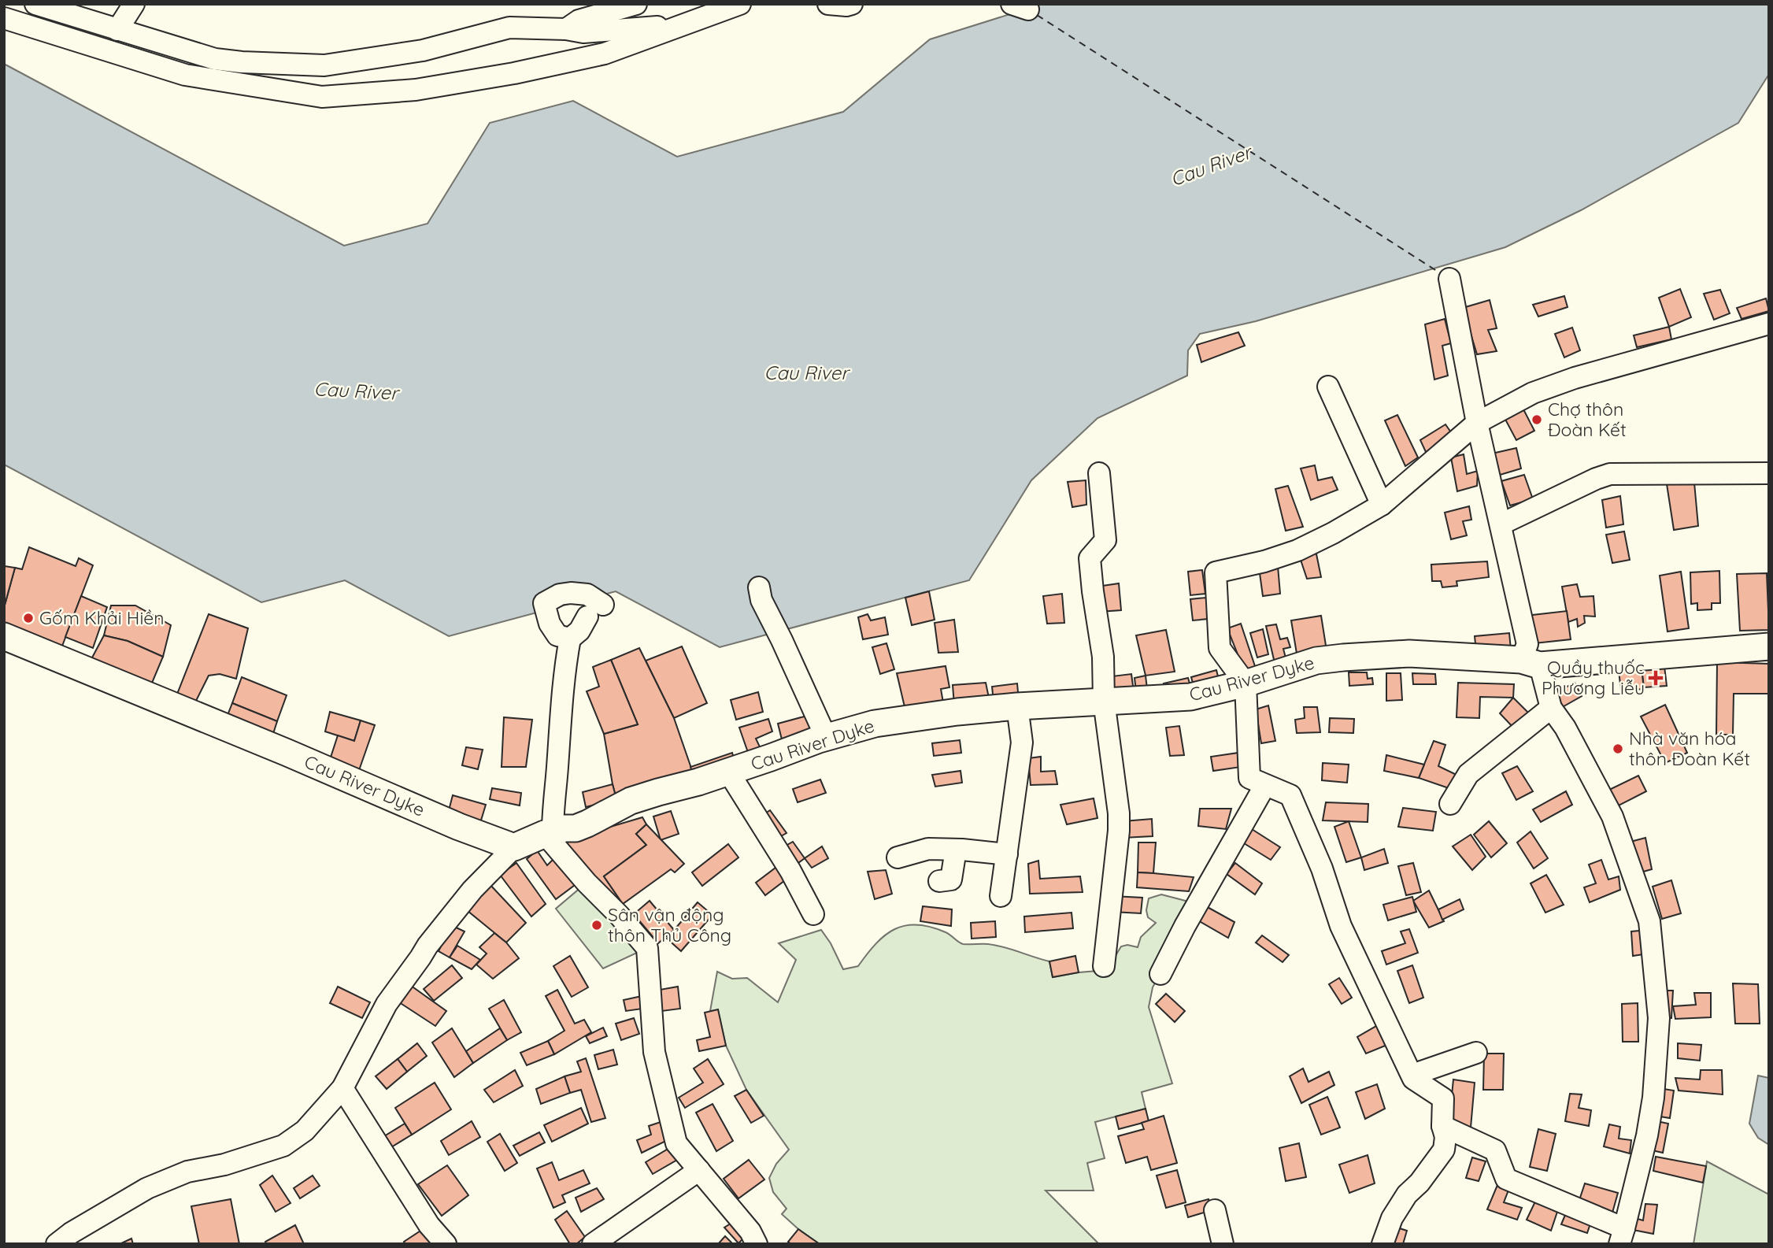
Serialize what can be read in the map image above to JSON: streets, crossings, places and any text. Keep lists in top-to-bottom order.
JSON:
{
  "streets": {
    "main road": ["Cau River Dyke"]
  },
  "water": ["Cau River"],
  "places": {
    "other": [
      "Chợ thôn Đoàn Kết",
      "Gốm Khải Hiền",
      "Nhà văn hóa thôn Đoàn Kết",
      "Sân vận động thôn Thủ Công"
    ],
    "health": ["Quầy thuốc Phương Liễu"]
  }
}
